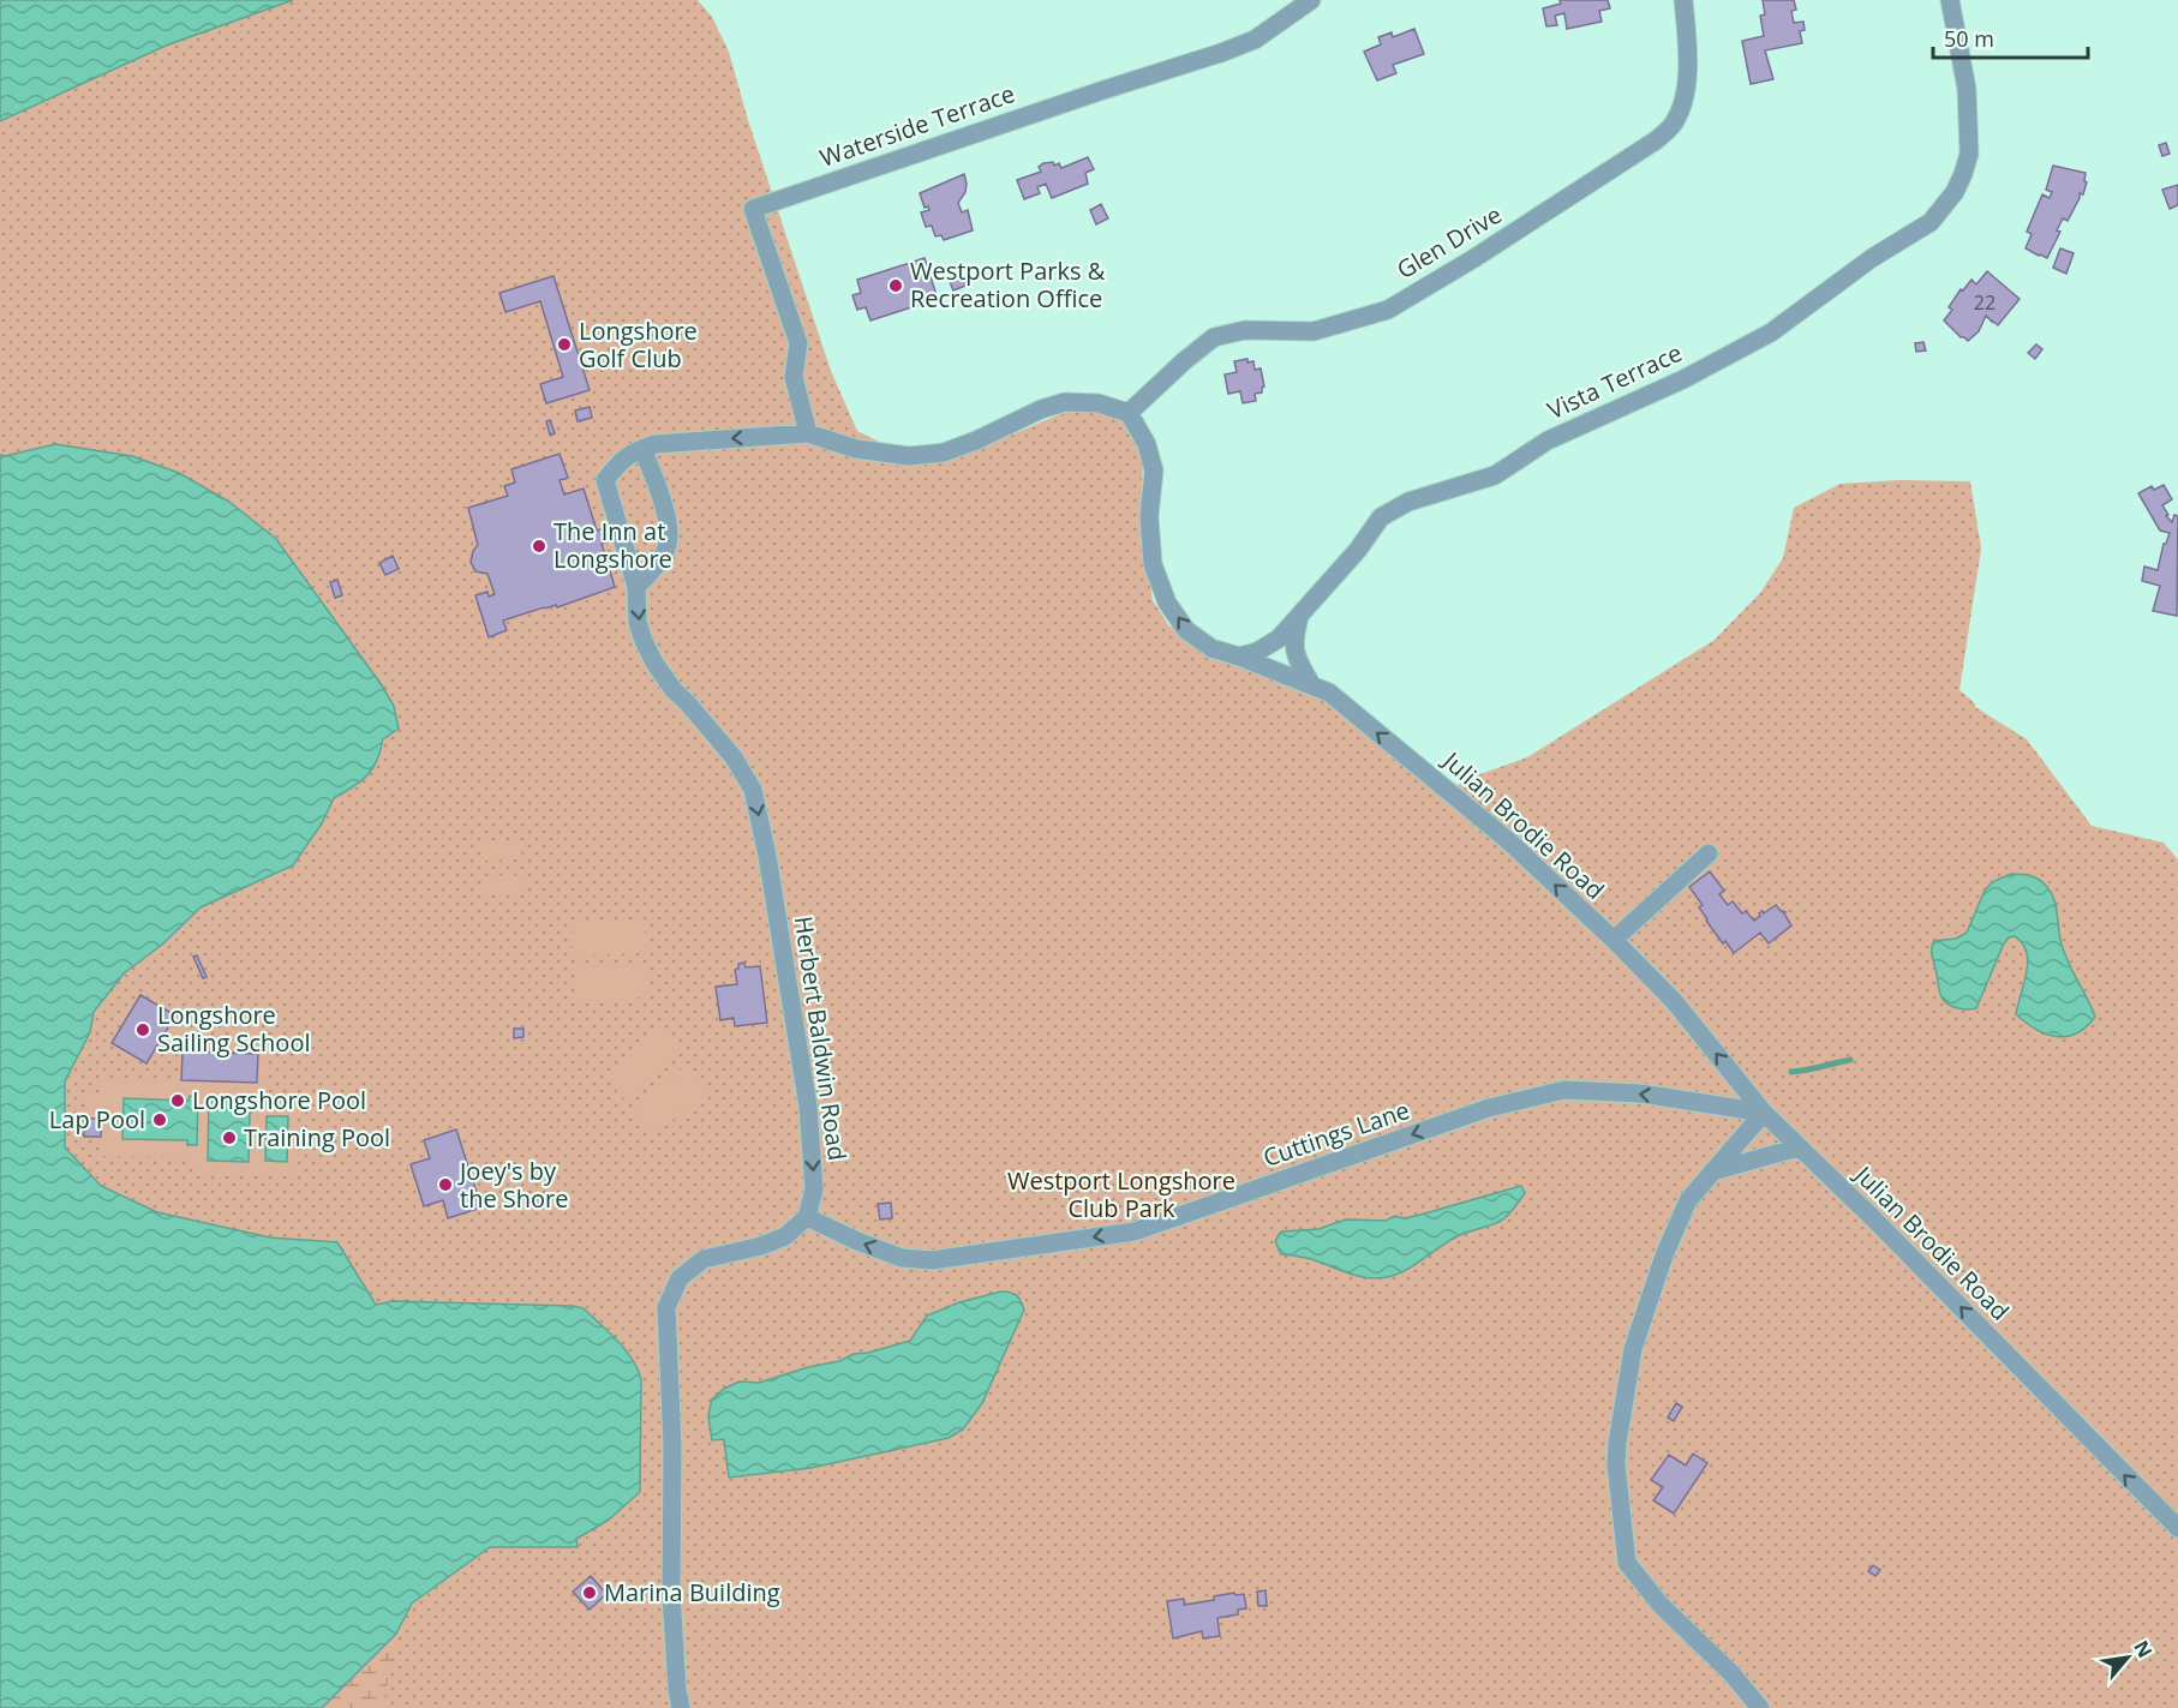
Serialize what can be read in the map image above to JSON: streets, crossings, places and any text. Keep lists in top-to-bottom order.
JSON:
{
  "streets": {
    "street": [
      "Waterside Terrace",
      "Glen Drive",
      "Vista Terrace",
      "Julian Brodie Road",
      "Herbert Baldwin Road",
      "Cuttings Lane"
    ]
  },
  "crossings": [
    ["Waterside Terrace", "Herbert Baldwin Road"],
    ["Glen Drive", "Julian Brodie Road"],
    ["Vista Terrace", "Julian Brodie Road"],
    ["Julian Brodie Road", "Cuttings Lane"],
    ["Herbert Baldwin Road", "Cuttings Lane"]
  ],
  "one_way": ["Julian Brodie Road", "Cuttings Lane"],
  "parks": ["Westport Longshore Club Park"],
  "places": [
    "Westport Parks & Recreation Office",
    "Longshore Golf Club",
    "The Inn at Longshore",
    "Longshore Sailing School",
    "Longshore Pool",
    "Lap Pool",
    "Training Pool",
    "Joey's by the Shore",
    "Marina Building"
  ],
  "house_numbers": ["22"],
  "scale_bar": "50 m",
  "north": "top right"
}
